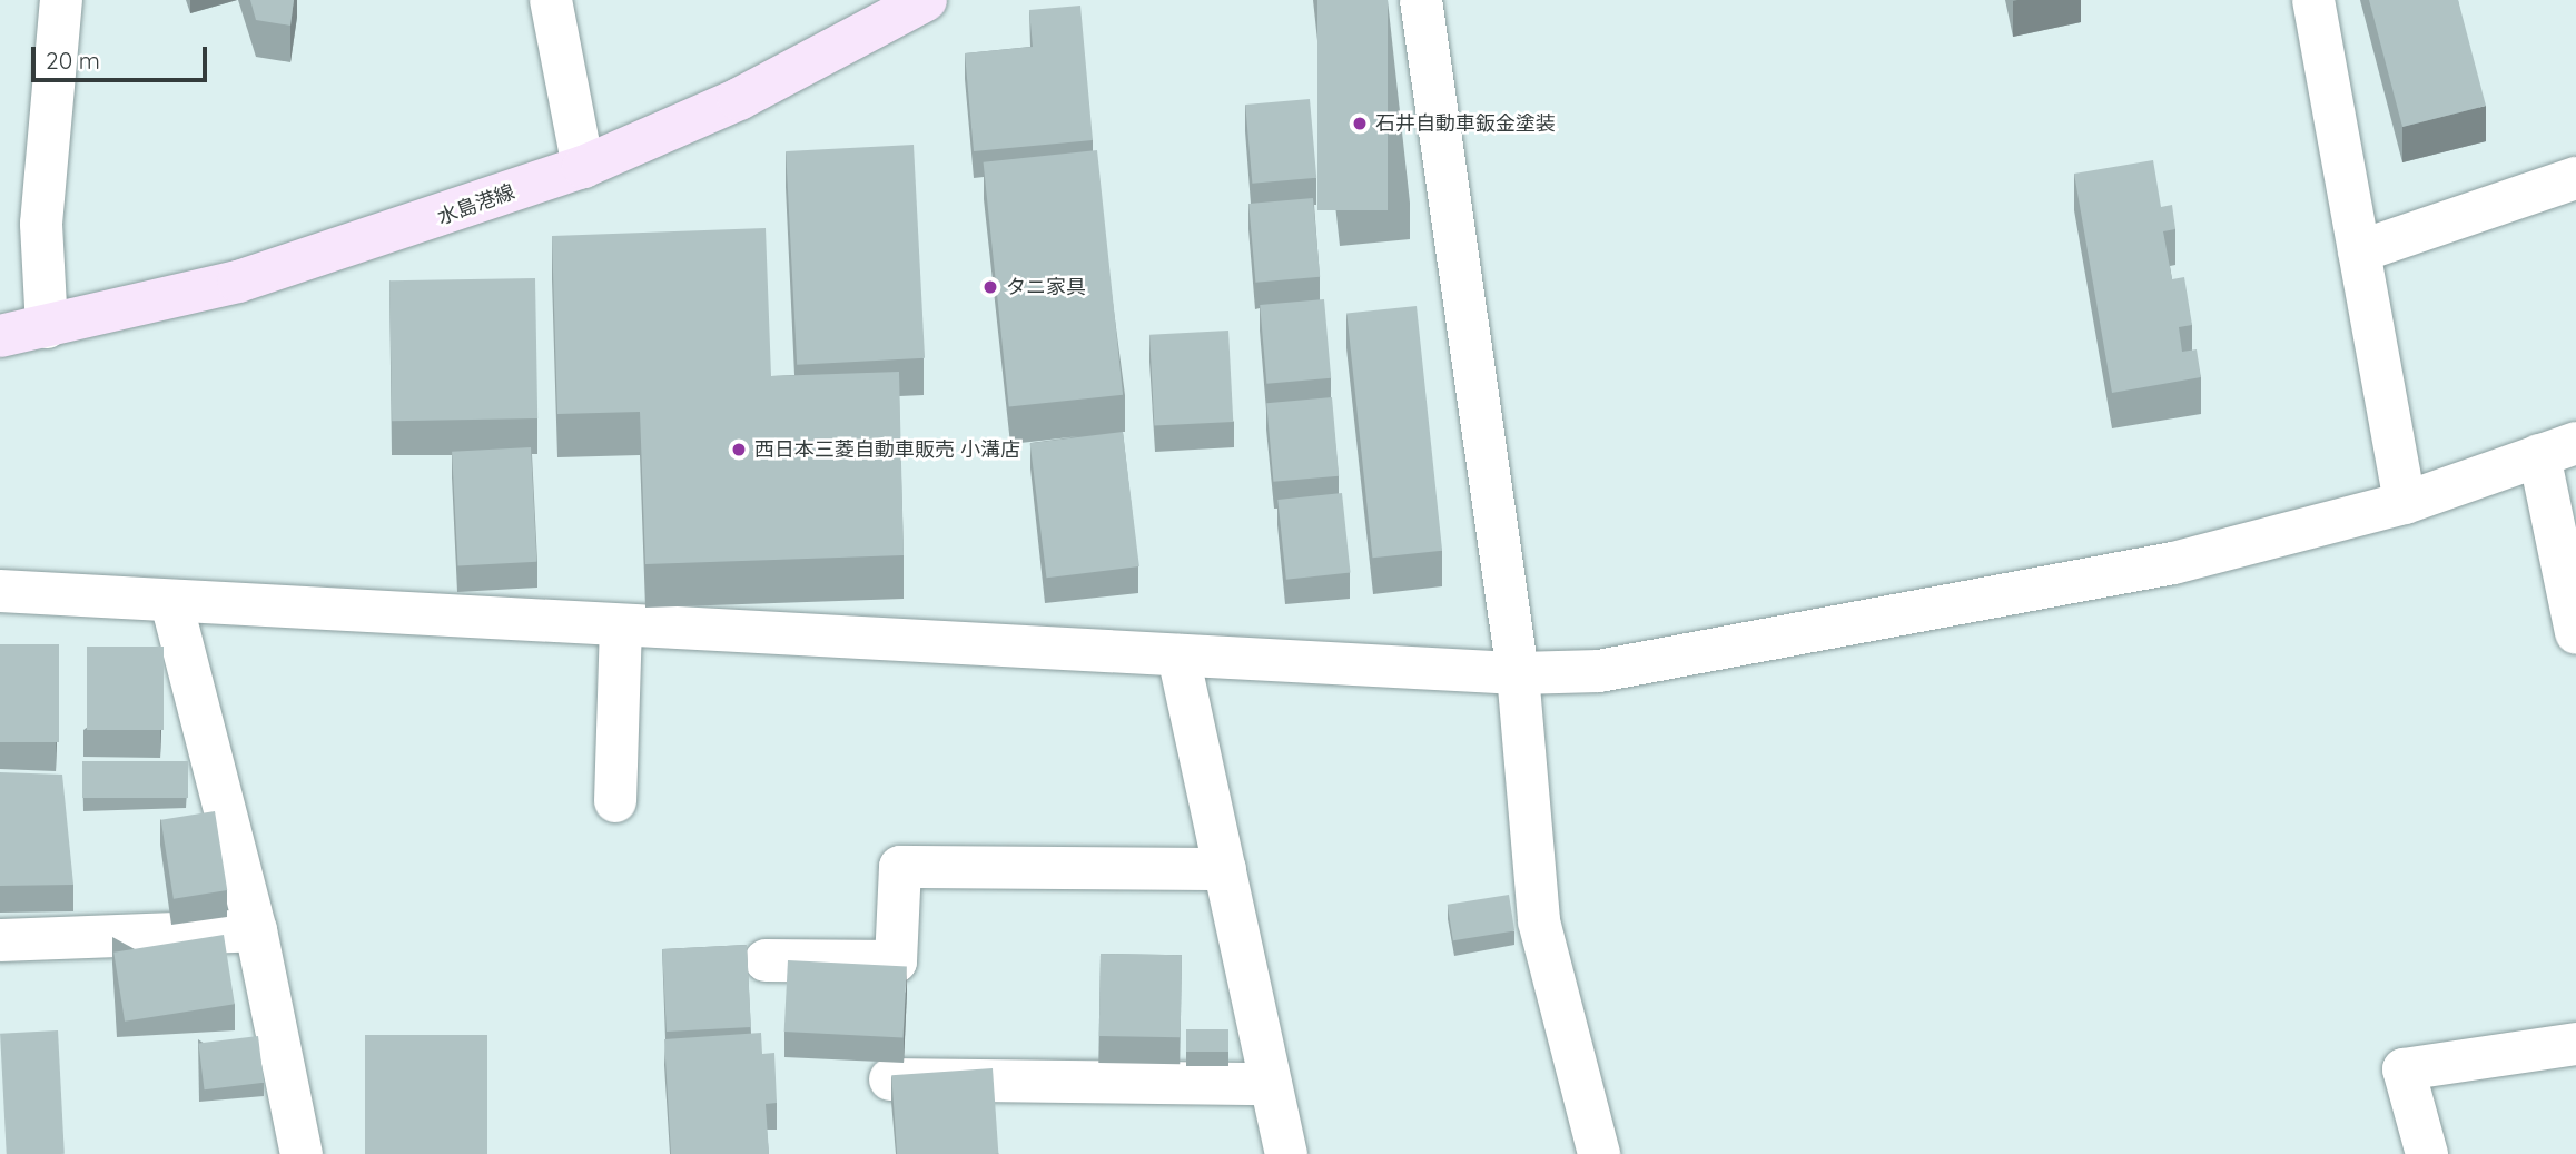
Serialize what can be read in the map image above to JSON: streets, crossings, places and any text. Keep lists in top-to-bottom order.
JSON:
{
  "streets": {
    "main road": ["水島港線"]
  },
  "places": ["石井自動車鈑金塗装", "タニ家具", "西日本三菱自動車販売 小溝店"],
  "scale_bar": "20 m"
}
